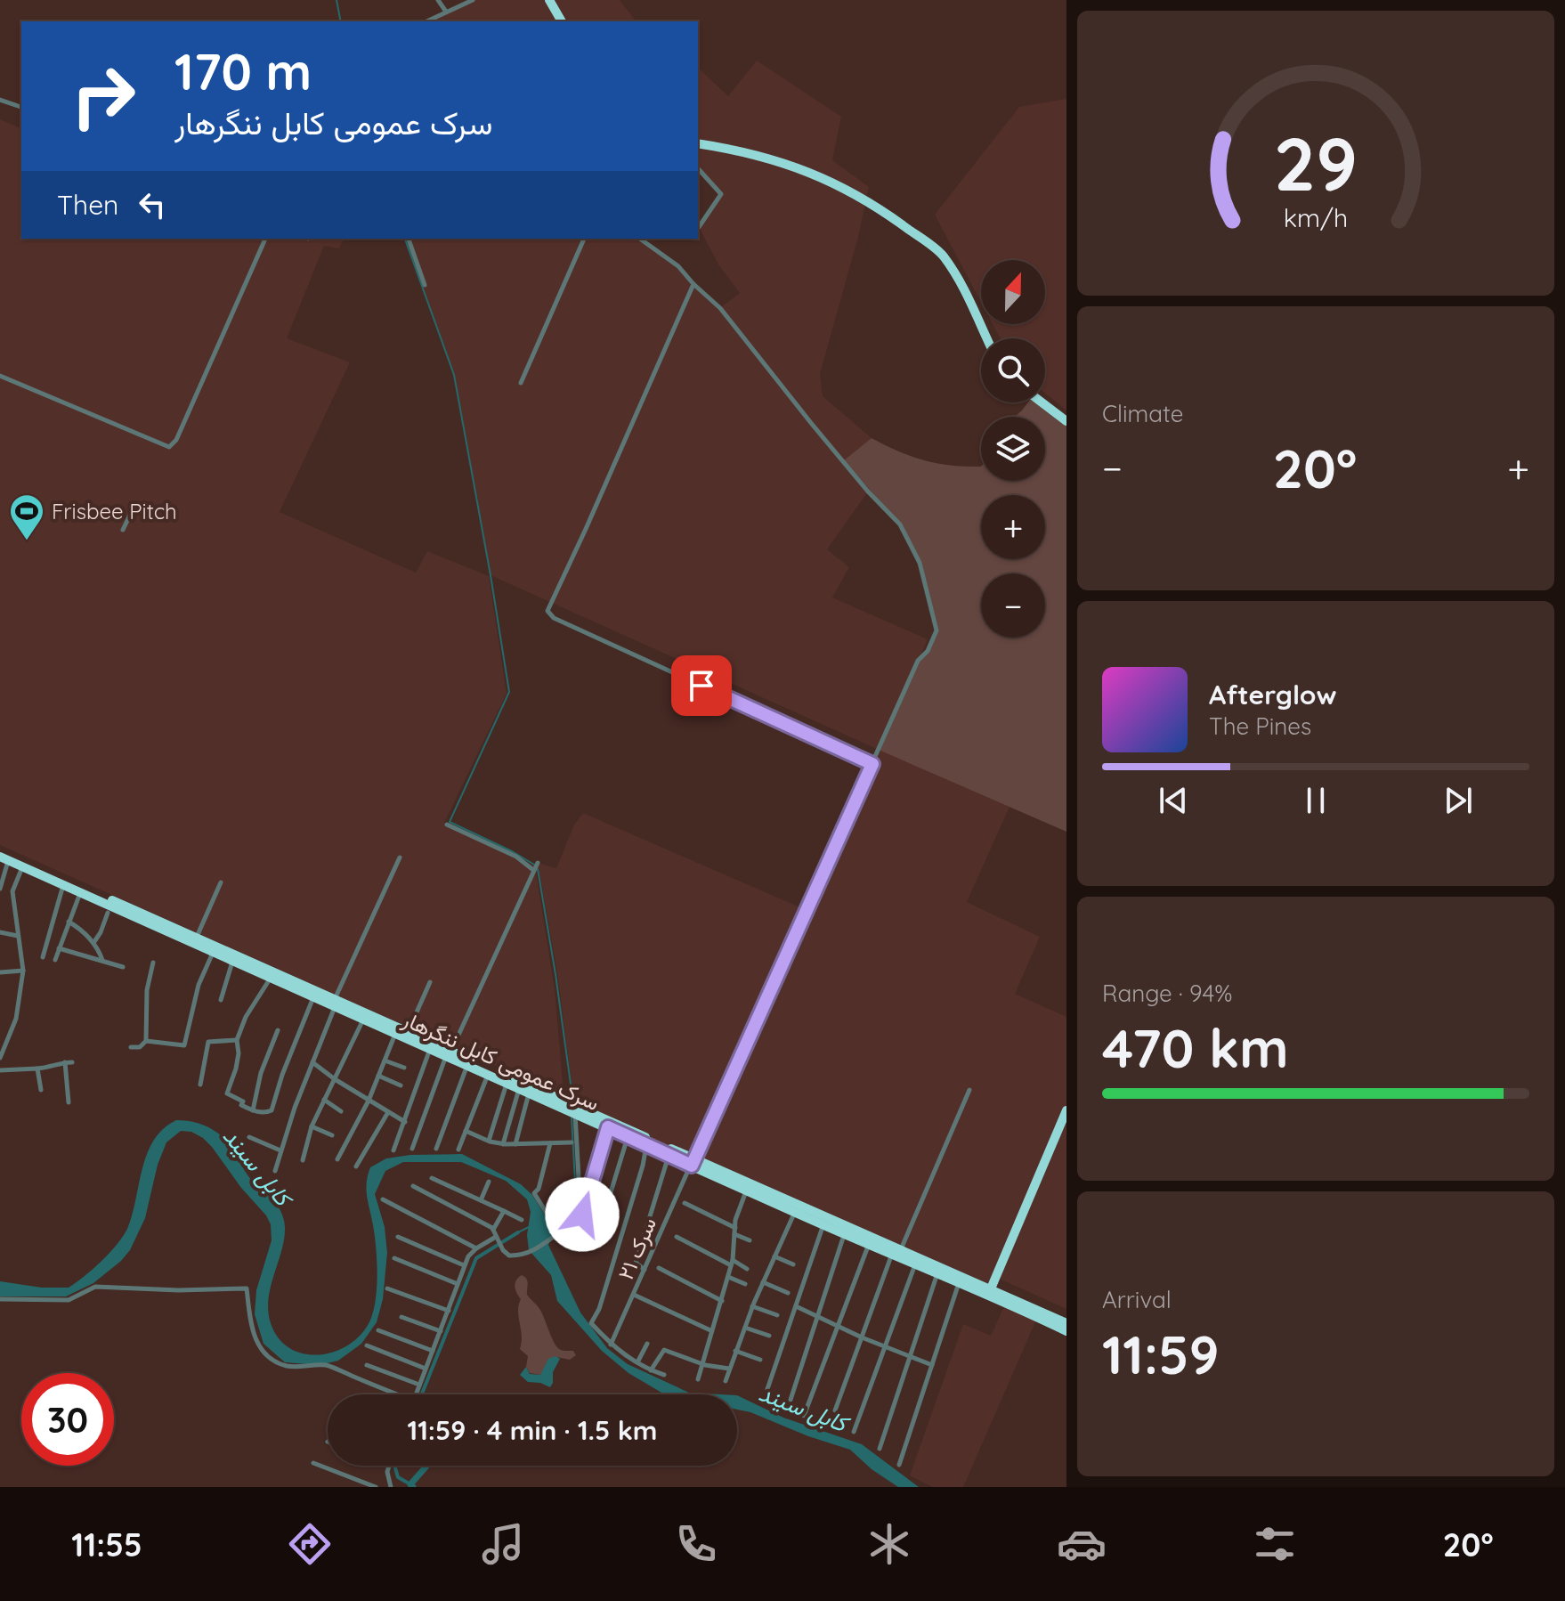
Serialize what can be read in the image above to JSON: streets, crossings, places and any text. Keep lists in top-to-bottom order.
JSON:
{
  "streets": {
    "highway": ["سرک عمومی کابل ننگرهار"],
    "street": ["سرک ۲۱"]
  },
  "crossings": [
    ["سرک عمومی کابل ننگرهار", "سرک ۲۱"]
  ],
  "water": ["کابل سيند"],
  "places": {
    "sports": ["Frisbee Pitch"]
  },
  "north": "top",
  "page": {
    "turn": ["170 m", "سرک عمومی کابل ننگرهار"],
    "then": "Then",
    "map_buttons": ["+", "−"],
    "tile": [
      "Climate",
      ["Range · 94%", "470 km"],
      ["Arrival", "11:59"]
    ],
    "heat": ["−", "20°", "+"],
    "song": ["Afterglow", "The Pines"],
    "limit": "30",
    "trip": "11:59 · 4 min · 1.5 km",
    "tabs": ["11:55", "20°"],
    "gauge": ["29", "km/h"]
  }
}
